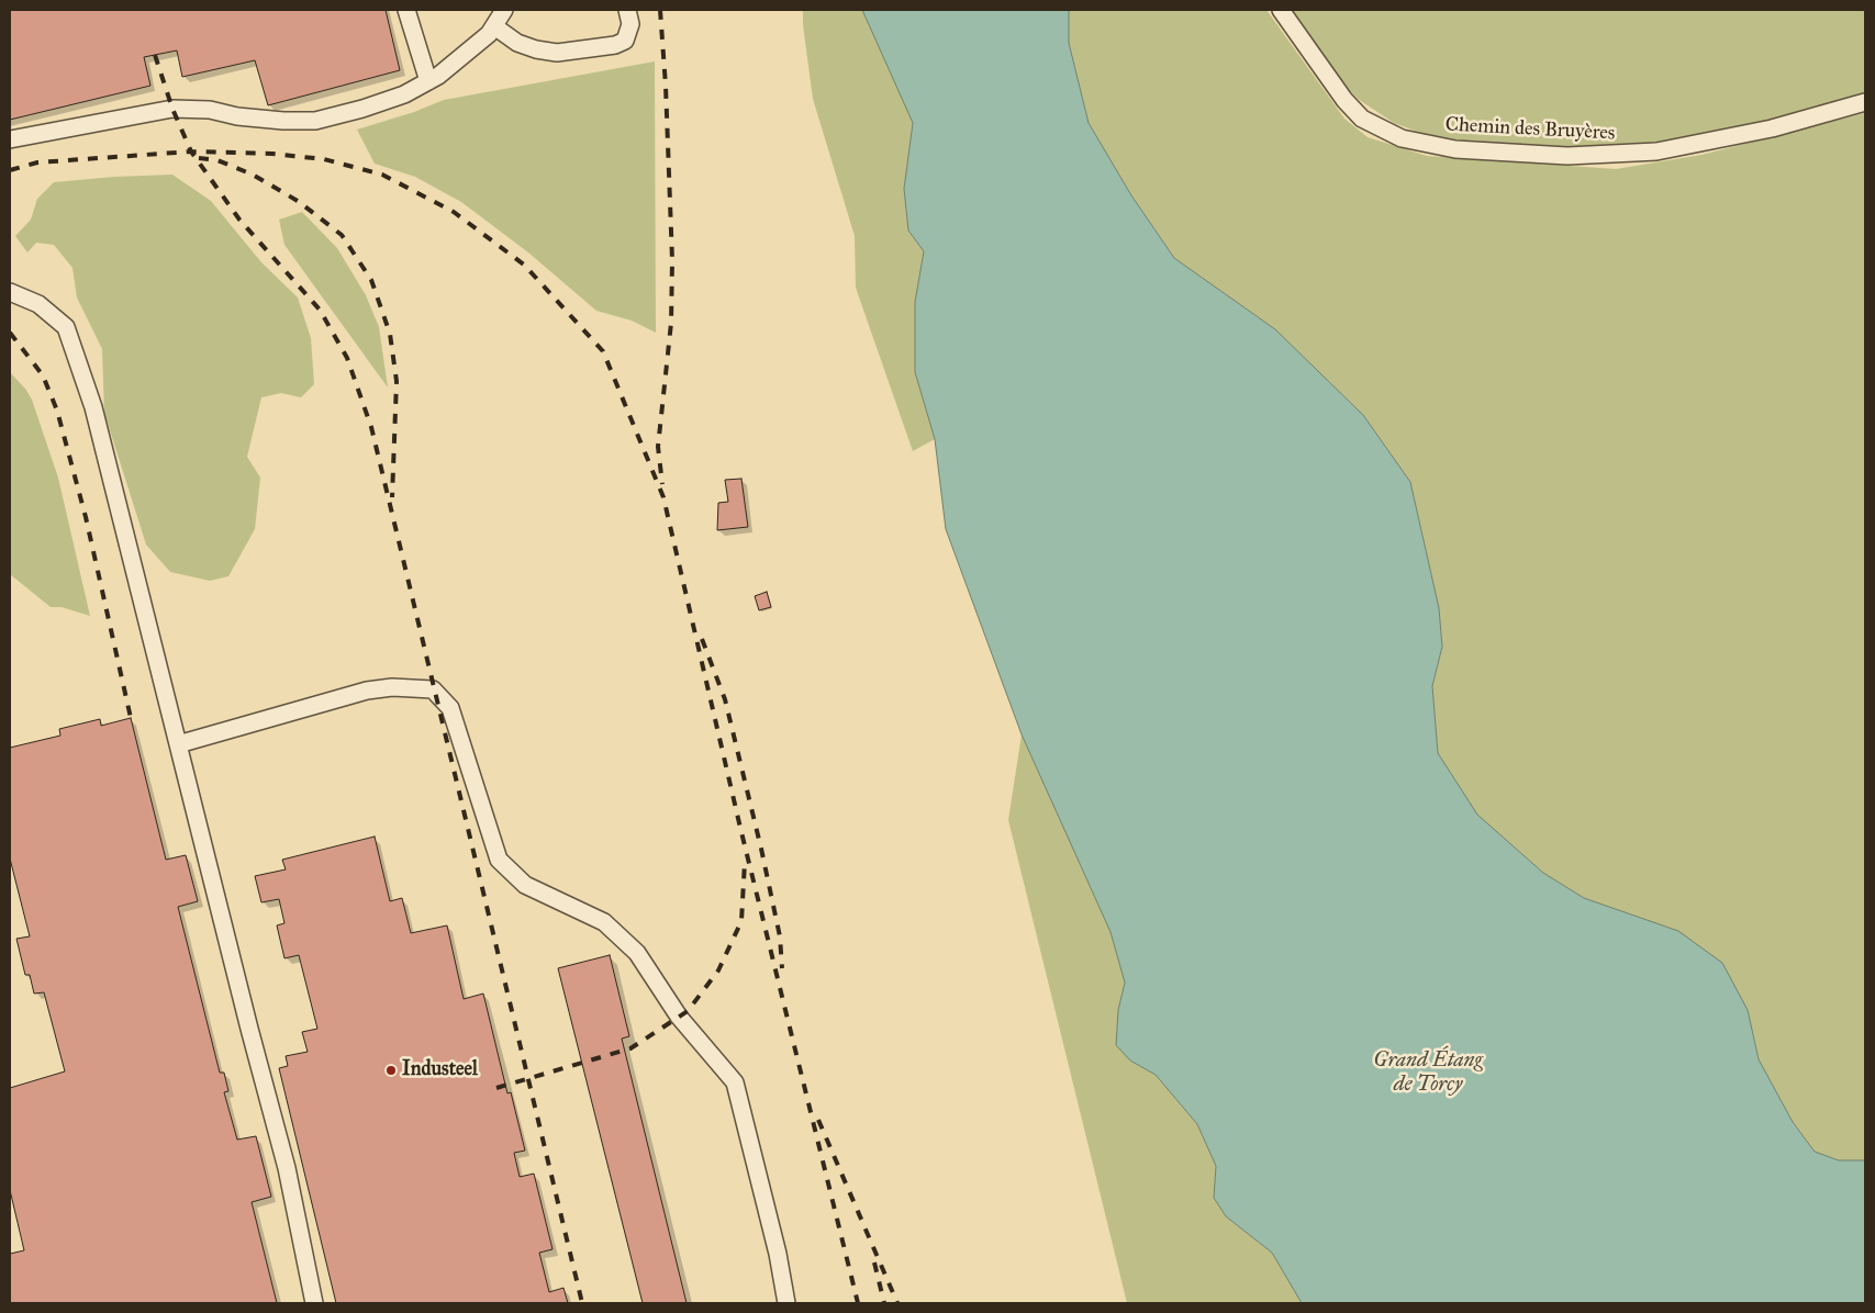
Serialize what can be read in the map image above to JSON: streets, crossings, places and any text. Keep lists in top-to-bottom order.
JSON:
{
  "streets": {
    "street": ["Chemin des Bruyères"]
  },
  "water": ["Grand Étang de Torcy"],
  "places": ["Industeel"]
}
